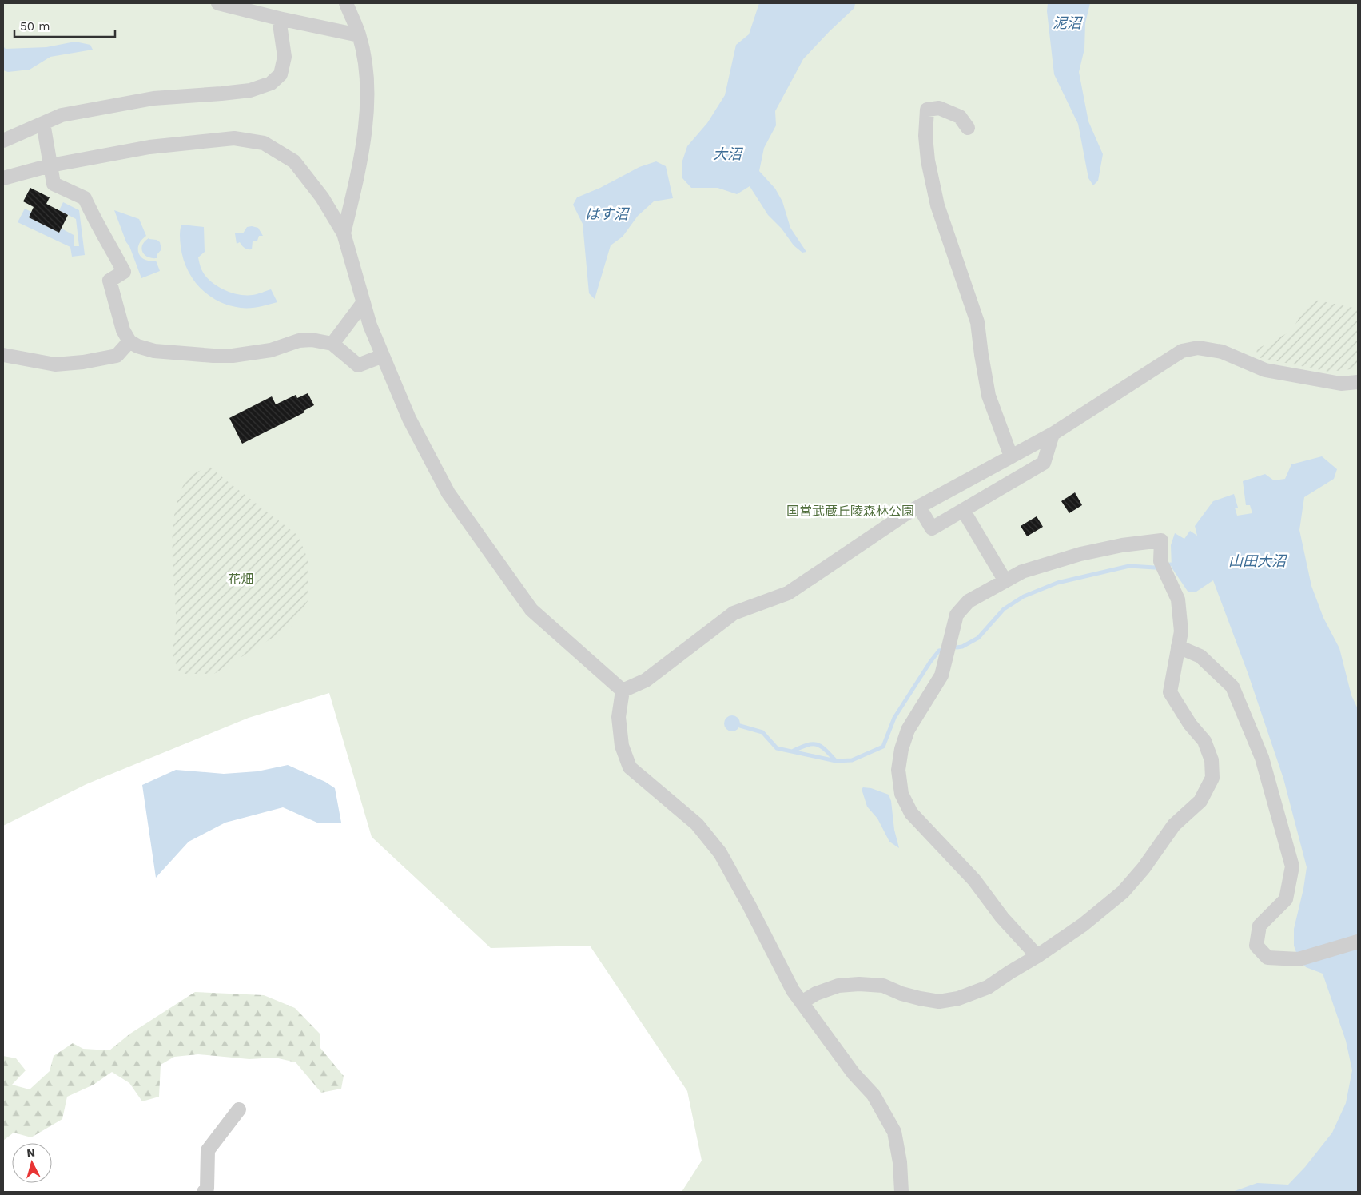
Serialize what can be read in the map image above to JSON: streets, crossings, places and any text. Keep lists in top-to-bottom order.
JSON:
{
  "water": [
    "泥沼",
    "大沼",
    "はす沼",
    "山田大沼"
  ],
  "parks": ["国営武蔵丘陵森林公園", "花畑"],
  "scale_bar": "50 m",
  "north": "top"
}
